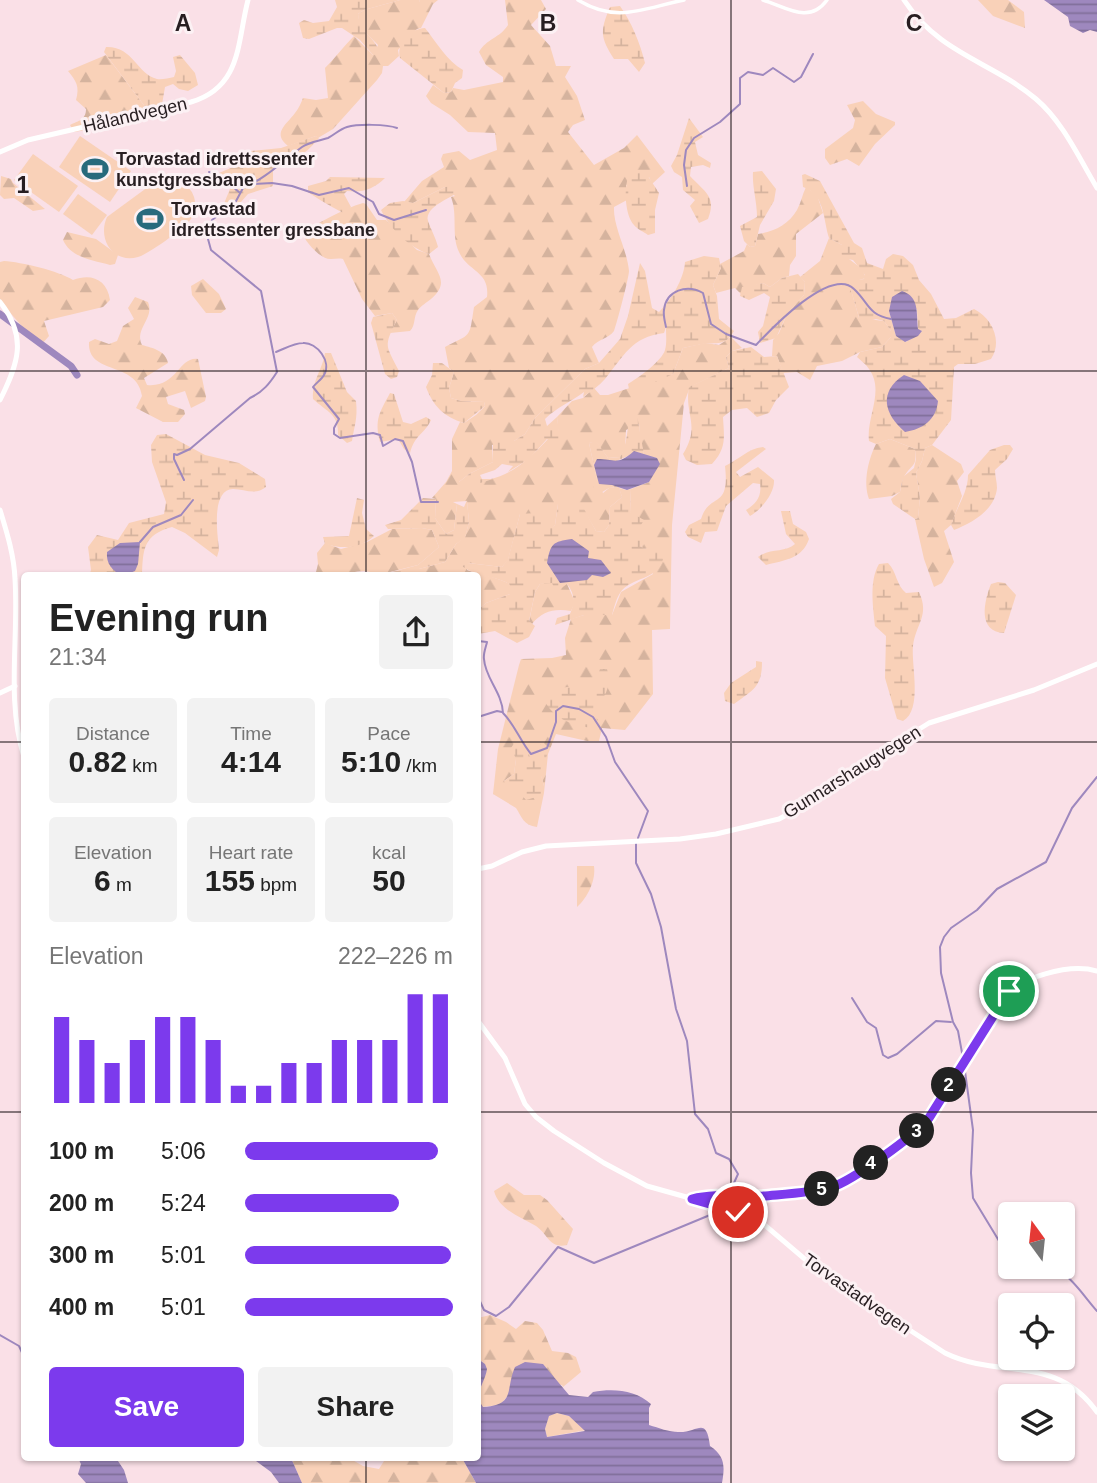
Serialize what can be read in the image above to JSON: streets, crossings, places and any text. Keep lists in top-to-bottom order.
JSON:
{
  "streets": {
    "main road": ["Hålandvegen", "Gunnarshaugvegen", "Torvastadvegen"]
  },
  "places": {
    "sports": ["Torvastad idrettssenter kunstgressbane", "Torvastad idrettssenter gressbane"]
  },
  "north": "top",
  "page": {
    "heading": ["Evening run", "21:34"],
    "stats": [
      ["Distance", "0.82 km"],
      ["Time", "4:14"],
      ["Pace", "5:10 /km"],
      ["Elevation", "6 m"],
      ["Heart rate", "155 bpm"],
      ["kcal", "50"]
    ],
    "chart": ["Elevation", "222–226 m"],
    "pins": [
      "2",
      "3",
      "4",
      "5"
    ],
    "list": [
      {
        "name": "100 m",
        "note": "5:06"
      },
      {
        "name": "200 m",
        "note": "5:24"
      },
      {
        "name": "300 m",
        "note": "5:01"
      },
      {
        "name": "400 m",
        "note": "5:01"
      }
    ],
    "buttons": ["Save", "Share"]
  },
  "grid": {
    "columns": ["A", "B", "C"],
    "rows": ["1"]
  }
}
